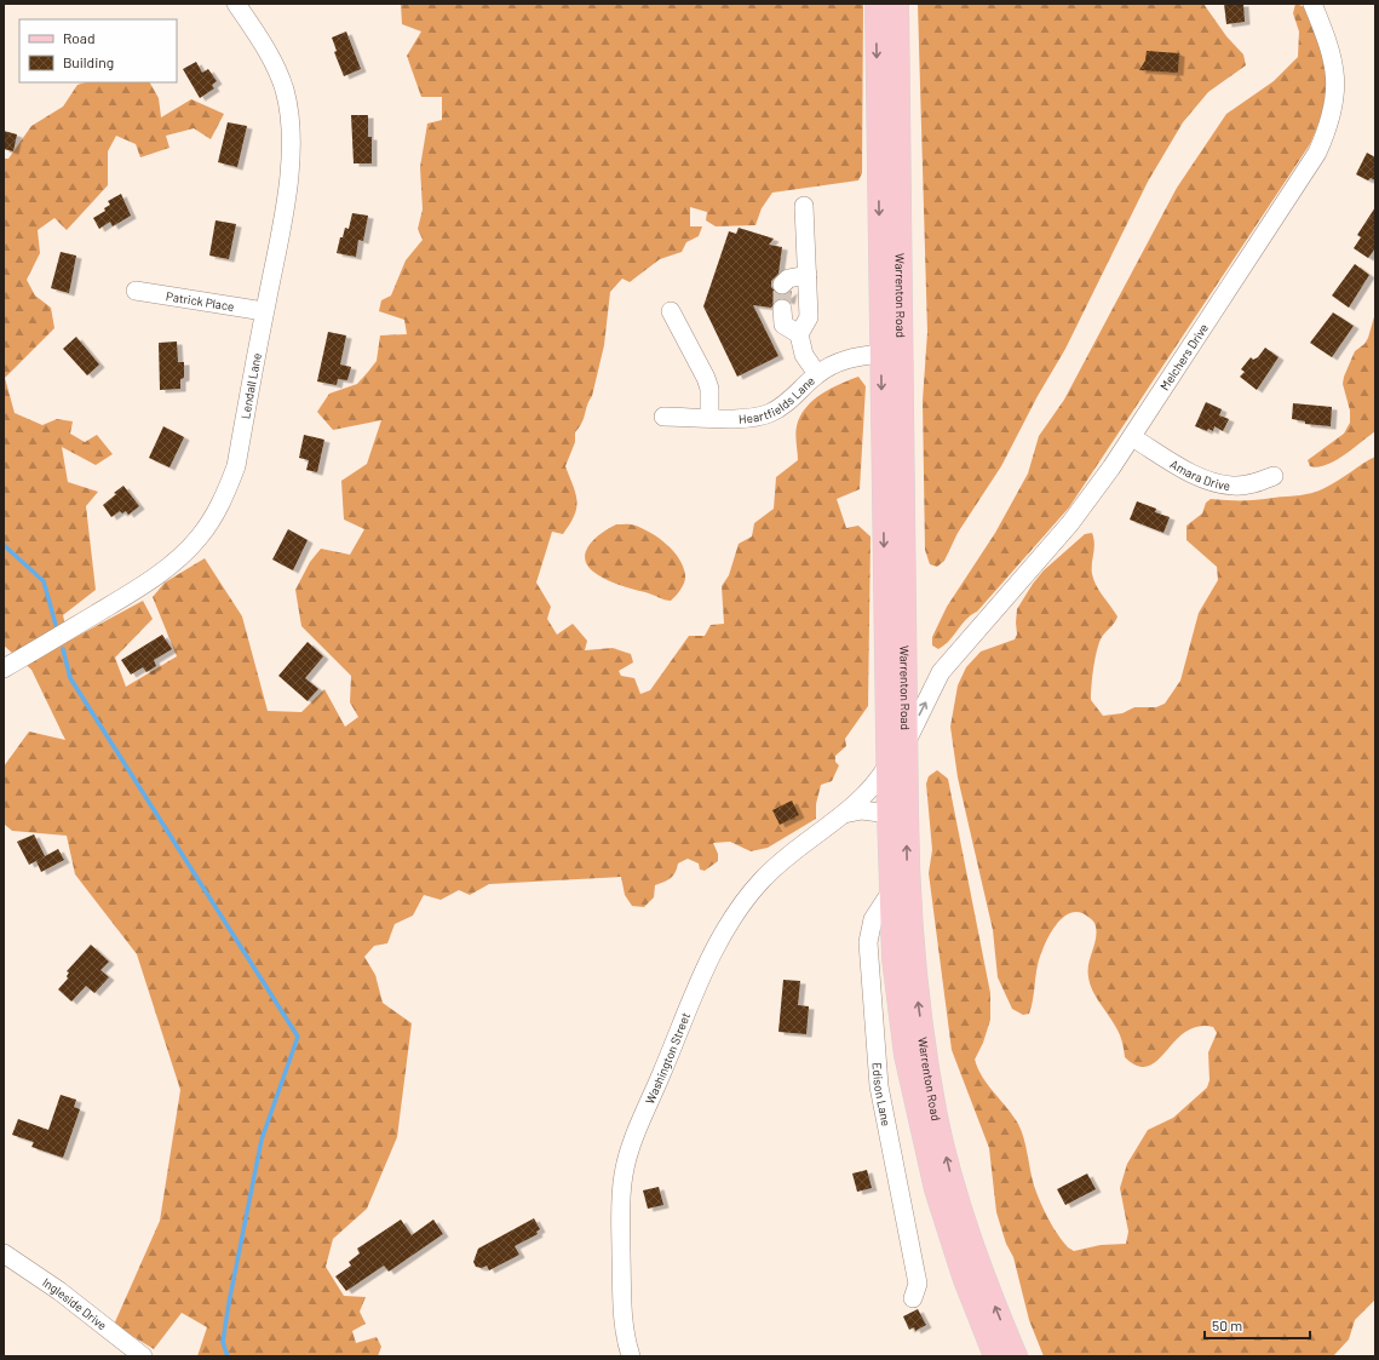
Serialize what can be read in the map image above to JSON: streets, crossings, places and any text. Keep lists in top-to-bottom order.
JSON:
{
  "streets": {
    "main road": ["Warrenton Road"],
    "street": [
      "Patrick Place",
      "Melchers Drive",
      "Lendall Lane",
      "Heartfields Lane",
      "Amara Drive",
      "Washington Street",
      "Edison Lane",
      "Ingleside Drive"
    ]
  },
  "crossings": [
    ["Warrenton Road", "Melchers Drive"],
    ["Warrenton Road", "Heartfields Lane"],
    ["Warrenton Road", "Washington Street"],
    ["Warrenton Road", "Edison Lane"],
    ["Patrick Place", "Lendall Lane"],
    ["Melchers Drive", "Amara Drive"]
  ],
  "legend": ["Road", "Building"],
  "scale_bar": "50 m"
}
